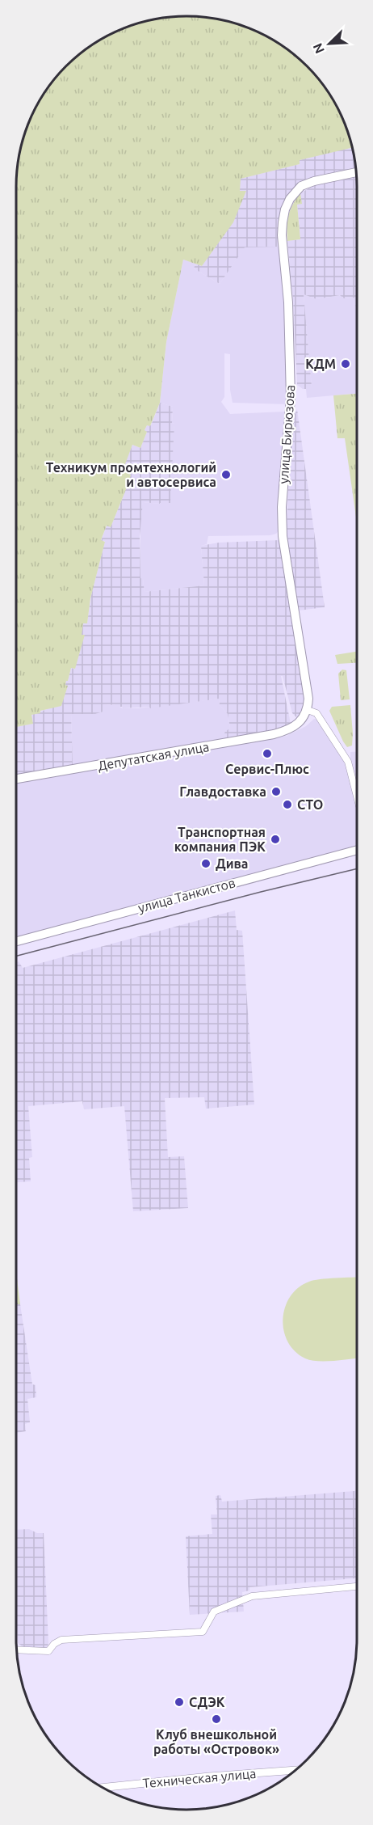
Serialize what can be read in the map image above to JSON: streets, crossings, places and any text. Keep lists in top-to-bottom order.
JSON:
{
  "streets": {
    "main road": ["улица Бирюзова", "Депутатская улица", "улица Танкистов"],
    "street": ["Техническая улица"]
  },
  "crossings": [
    ["улица Бирюзова", "Депутатская улица"]
  ],
  "places": [
    "КДМ",
    "Техникум промтехнологий и автосервиса",
    "Сервис-Плюс",
    "Главдоставка",
    "СТО",
    "Транспортная компания ПЭК",
    "Дива",
    "СДЭК",
    "Клуб внешкольной работы «Островок»"
  ],
  "north": "bottom left"
}
